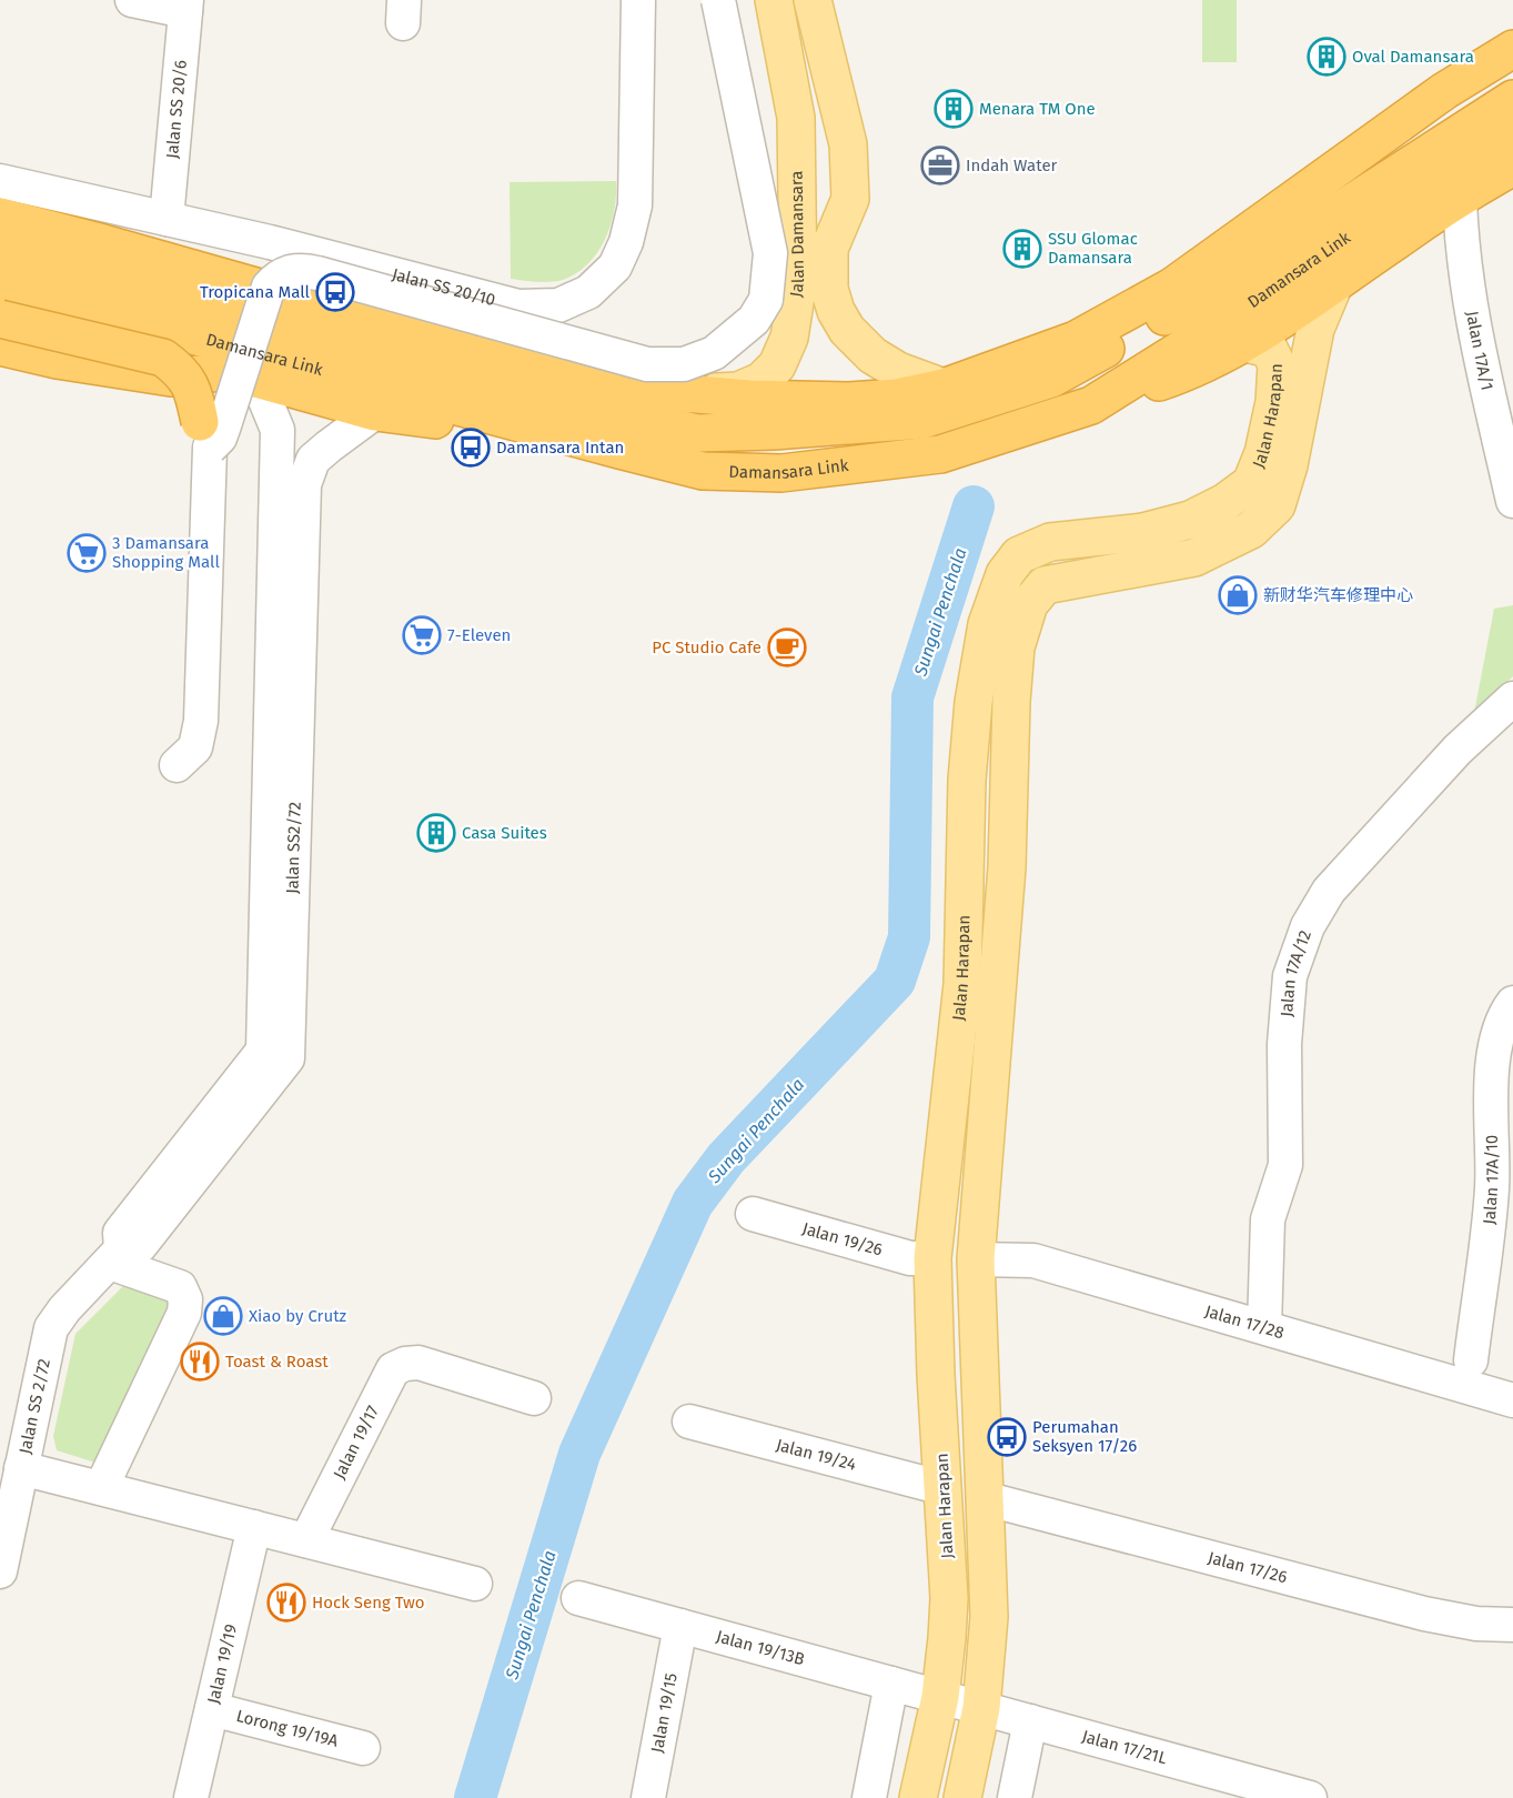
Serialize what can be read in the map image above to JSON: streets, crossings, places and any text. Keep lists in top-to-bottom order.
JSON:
{
  "streets": {
    "highway": ["Damansara Link"],
    "main road": ["Jalan Damansara", "Jalan Harapan"],
    "street": [
      "Jalan SS 20/6",
      "Jalan SS 20/10",
      "Jalan 17A/1",
      "Jalan SS2/72",
      "Jalan 17A/12",
      "Jalan 17A/10",
      "Jalan 19/26",
      "Jalan 17/28",
      "Jalan SS 2/72",
      "Jalan 19/17",
      "Jalan 19/24",
      "Jalan 17/26",
      "Jalan 19/13B",
      "Jalan 19/19",
      "Jalan 19/15",
      "Lorong 19/19A",
      "Jalan 17/21L"
    ]
  },
  "crossings": [
    ["Jalan SS 20/6", "Jalan SS 20/10"],
    ["Jalan Harapan", "Jalan 19/26"],
    ["Jalan Harapan", "Jalan 19/24"],
    ["Jalan Harapan", "Jalan 19/13B"],
    ["Jalan Harapan", "Jalan 17/21L"],
    ["Jalan SS2/72", "Jalan SS 2/72"],
    ["Jalan 17A/12", "Jalan 17/28"],
    ["Jalan 19/13B", "Jalan 19/15"],
    ["Jalan 19/13B", "Jalan 17/21L"],
    ["Jalan 19/19", "Lorong 19/19A"]
  ],
  "water": ["Sungai Penchala"],
  "places": {
    "building": [
      "Oval Damansara",
      "Menara TM One",
      "SSU Glomac Damansara",
      "Casa Suites"
    ],
    "office": ["Indah Water"],
    "bus stop": ["Tropicana Mall", "Damansara Intan", "Perumahan Seksyen 17/26"],
    "supermarket": ["3 Damansara Shopping Mall", "7-Eleven"],
    "shop": ["新财华汽车修理中心", "Xiao by Crutz"],
    "cafe": ["PC Studio Cafe"],
    "restaurant": ["Toast & Roast", "Hock Seng Two"]
  }
}
